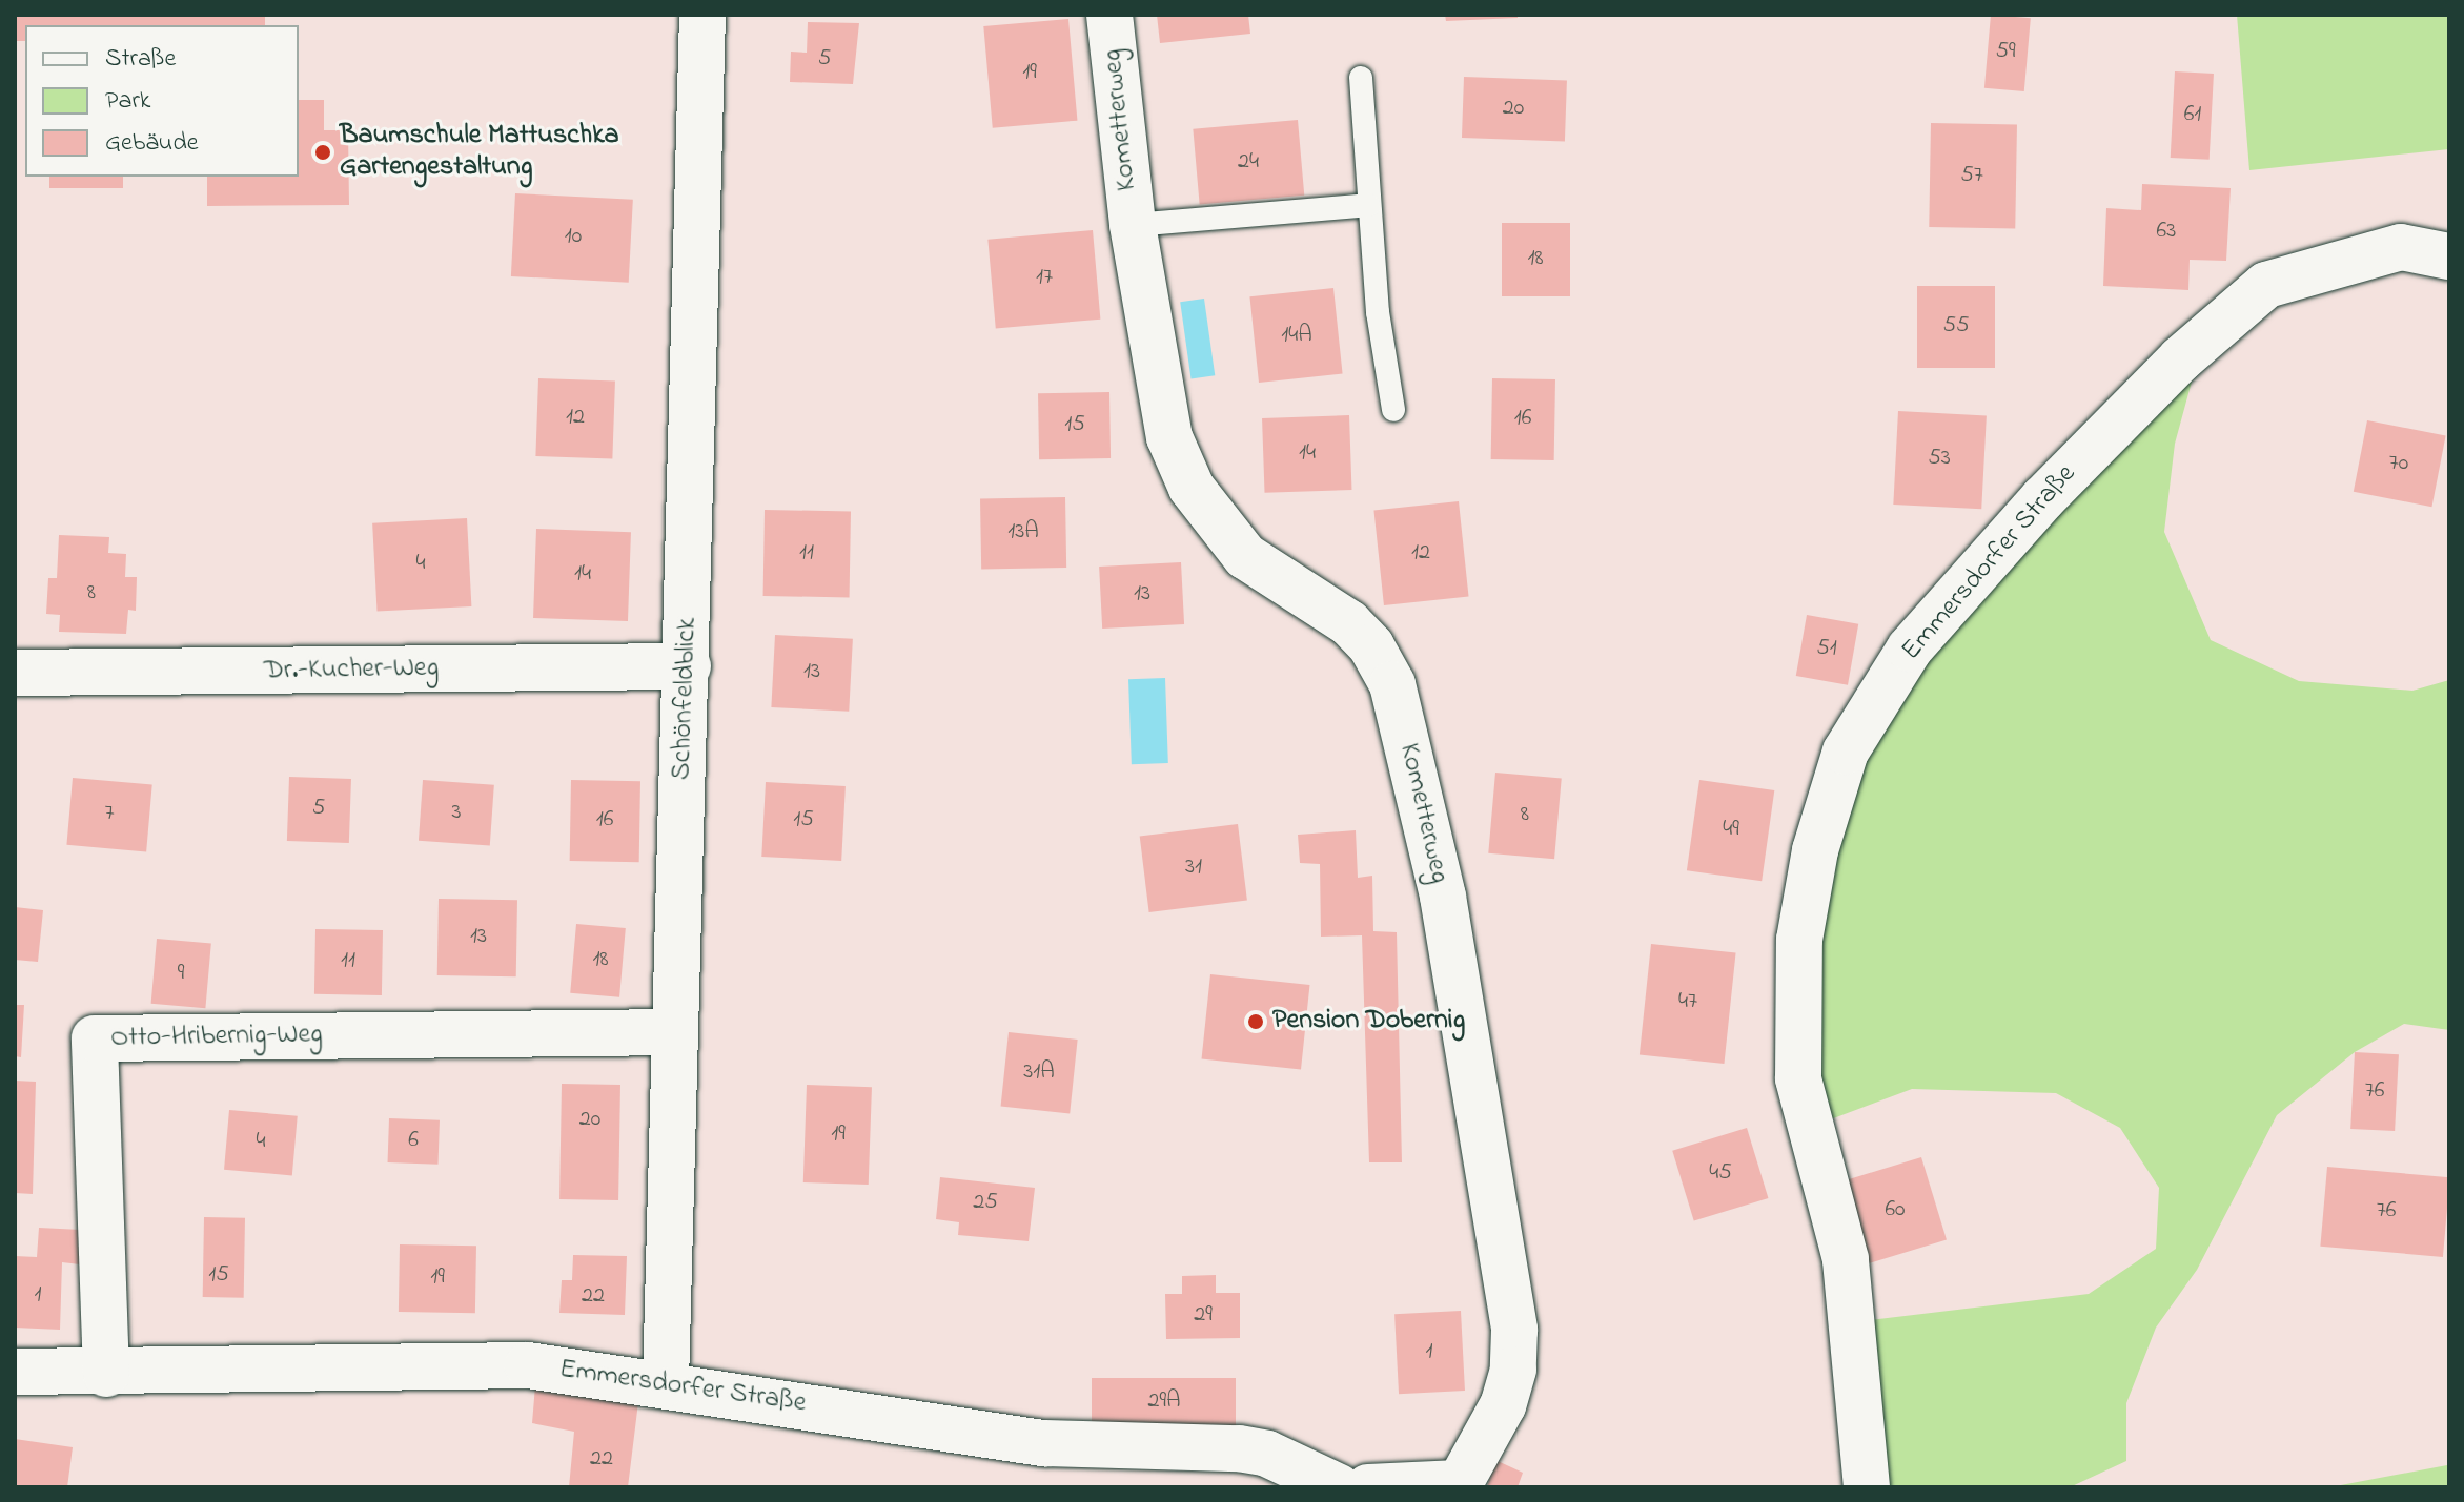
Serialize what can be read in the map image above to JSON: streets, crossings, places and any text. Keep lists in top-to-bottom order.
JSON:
{
  "streets": {
    "street": [
      "Kometterweg",
      "Emmersdorfer Straße",
      "Dr.-Kucher-Weg",
      "Schönfeldblick",
      "Otto-Hribernig-Weg"
    ]
  },
  "crossings": [
    ["Emmersdorfer Straße", "Schönfeldblick"],
    ["Emmersdorfer Straße", "Otto-Hribernig-Weg"],
    ["Dr.-Kucher-Weg", "Schönfeldblick"],
    ["Schönfeldblick", "Otto-Hribernig-Weg"]
  ],
  "places": ["Baumschule Mattuschka Gartengestaltung", "Pension Dobernig"],
  "house_numbers": [
    "59",
    "5",
    "19",
    "20",
    "61",
    "24",
    "57",
    "63",
    "10",
    "18",
    "17",
    "55",
    "14A",
    "12",
    "16",
    "15",
    "14",
    "53",
    "70",
    "13A",
    "11",
    "12",
    "4",
    "14",
    "8",
    "13",
    "51",
    "13",
    "5",
    "3",
    "7",
    "8",
    "16",
    "15",
    "49",
    "31",
    "13",
    "18",
    "11",
    "9",
    "47",
    "31A",
    "76",
    "20",
    "19",
    "6",
    "4",
    "45",
    "25",
    "60",
    "76",
    "15",
    "19",
    "1",
    "22",
    "29",
    "1",
    "29A",
    "22"
  ],
  "legend": ["Straße", "Park", "Gebäude"]
}
